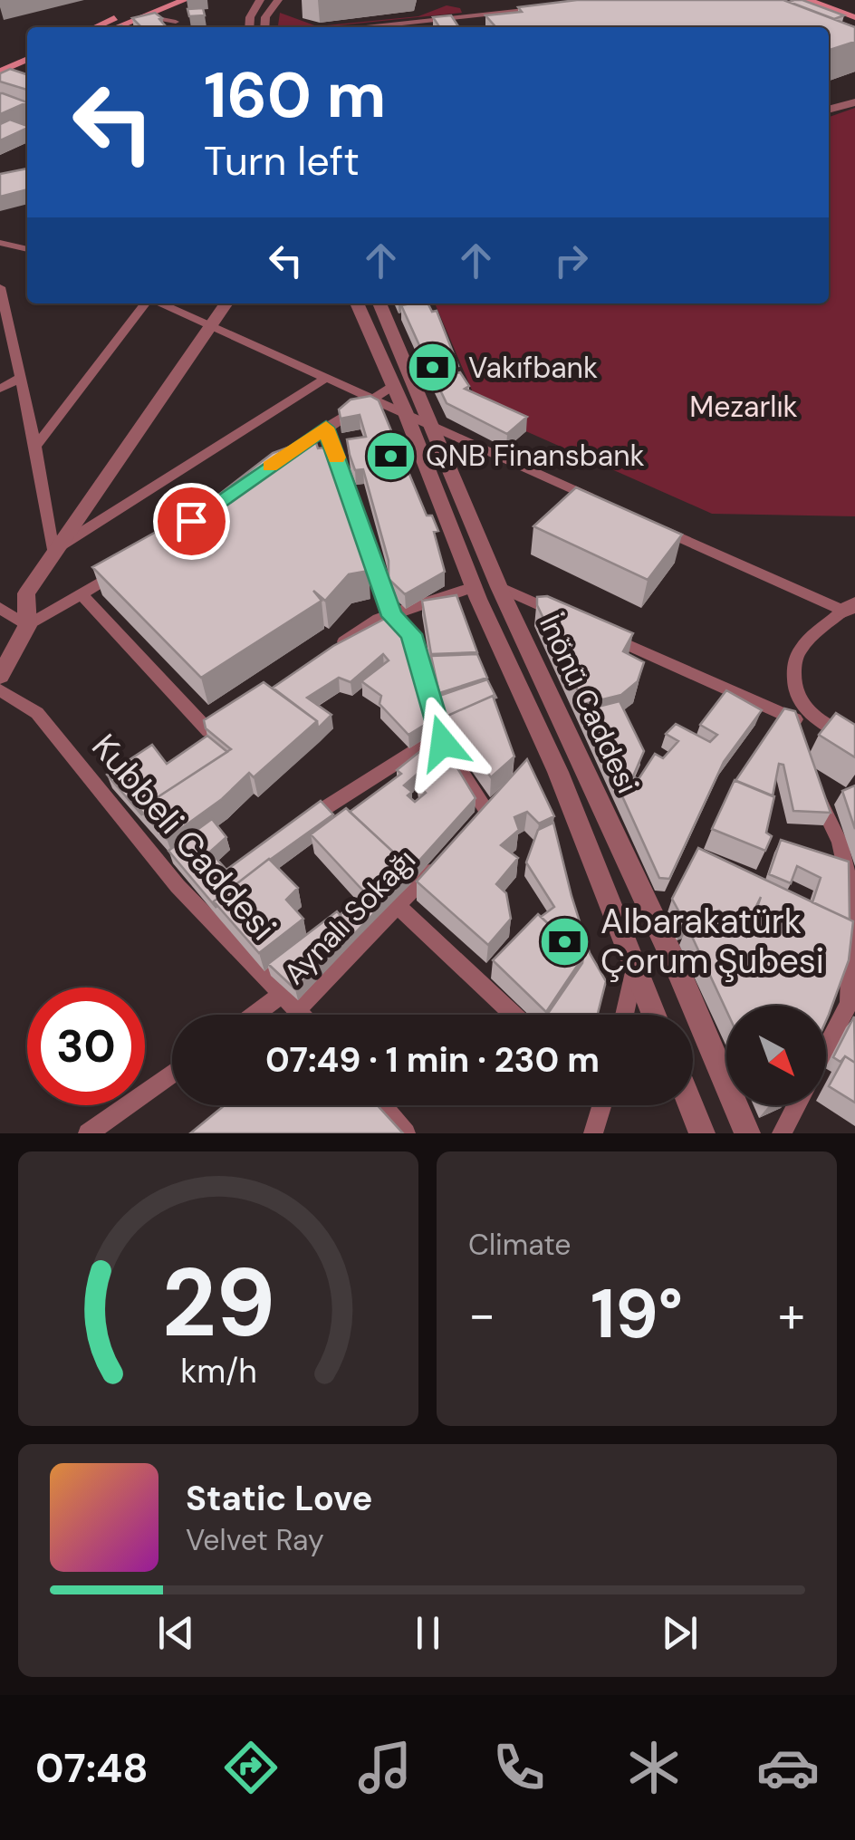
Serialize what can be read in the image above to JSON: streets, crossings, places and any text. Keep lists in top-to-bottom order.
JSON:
{
  "streets": {
    "street": ["İnönü Caddesi", "Kubbeli Caddesi", "Aynalı Sokağı"]
  },
  "crossings": [
    ["Kubbeli Caddesi", "Aynalı Sokağı"]
  ],
  "parks": ["Mezarlık"],
  "places": {
    "bank": ["Vakıfbank", "QNB Finansbank", "Albarakatürk Çorum Şubesi"]
  },
  "north": "bottom right",
  "page": {
    "turn": ["160 m", "Turn left"],
    "limit": "30",
    "trip": "07:49 · 1 min · 230 m",
    "tile": "Climate",
    "heat": ["−", "19°", "+"],
    "song": ["Static Love", "Velvet Ray"],
    "tabs": "07:48",
    "gauge": ["29", "km/h"]
  }
}
